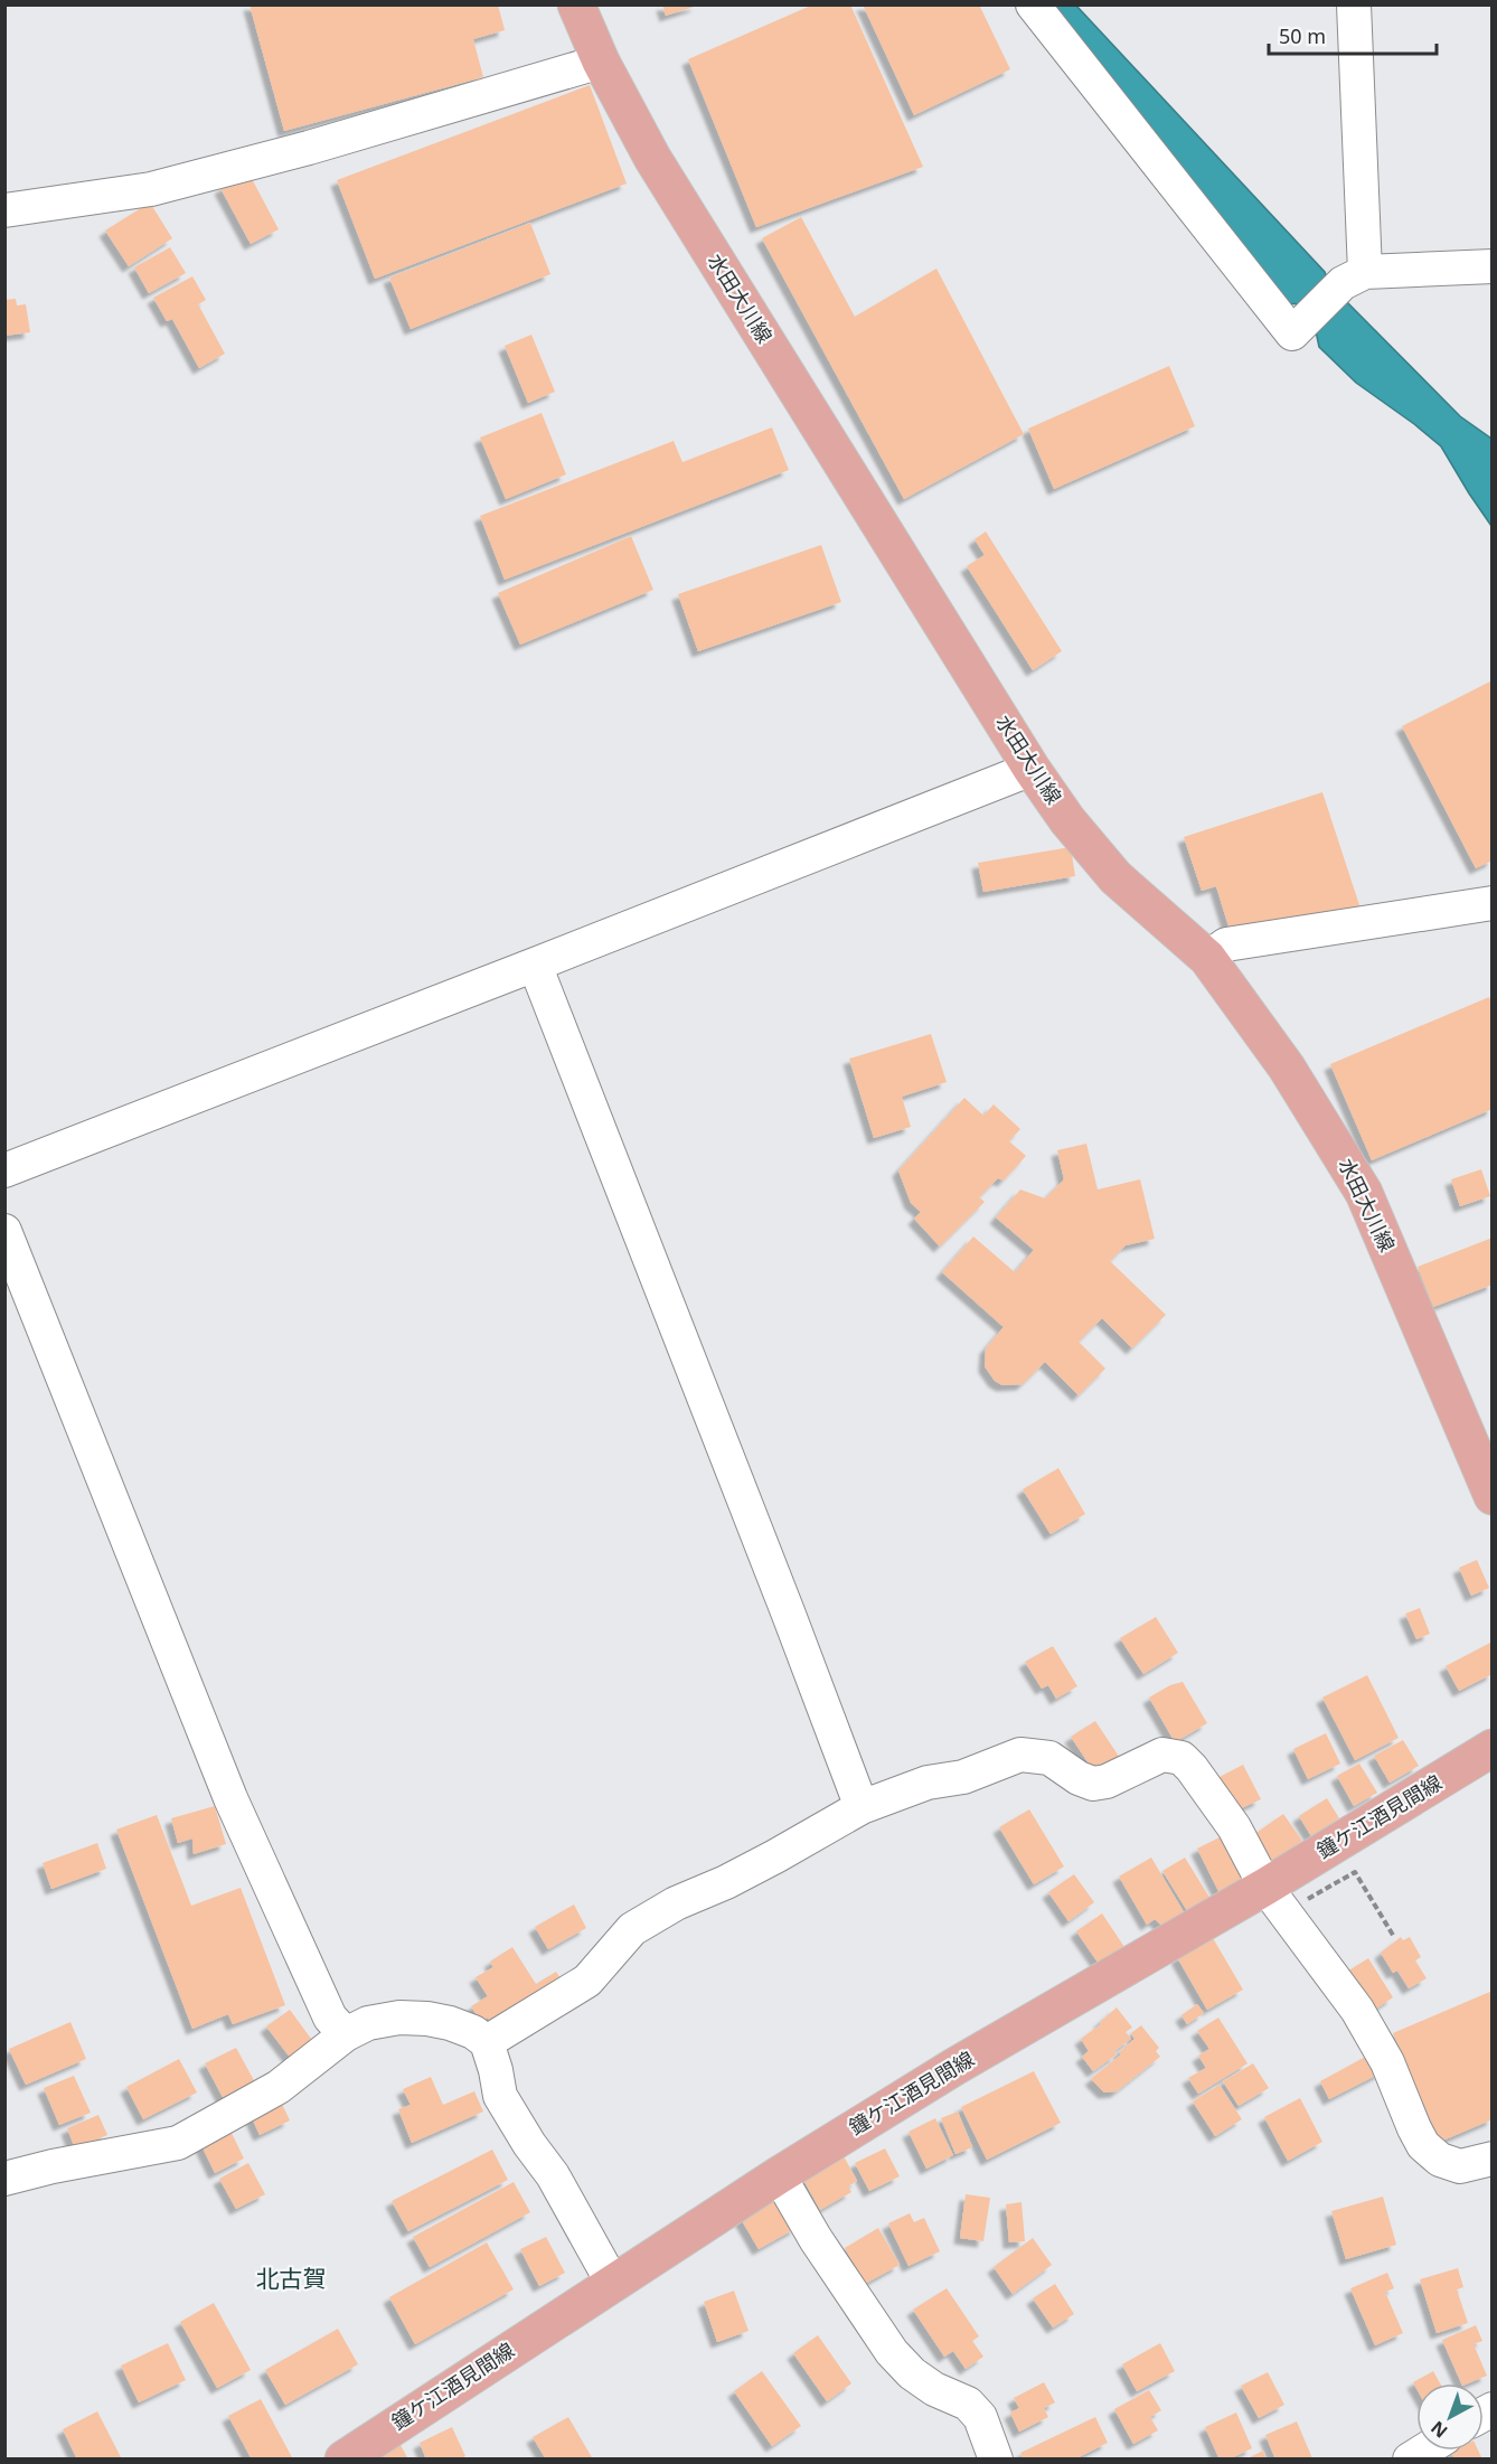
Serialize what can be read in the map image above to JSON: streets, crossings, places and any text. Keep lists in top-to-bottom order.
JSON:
{
  "streets": {
    "main road": ["水田大川線", "鐘ケ江酒見間線"]
  },
  "districts": ["北古賀"],
  "scale_bar": "50 m",
  "north": "bottom left"
}
